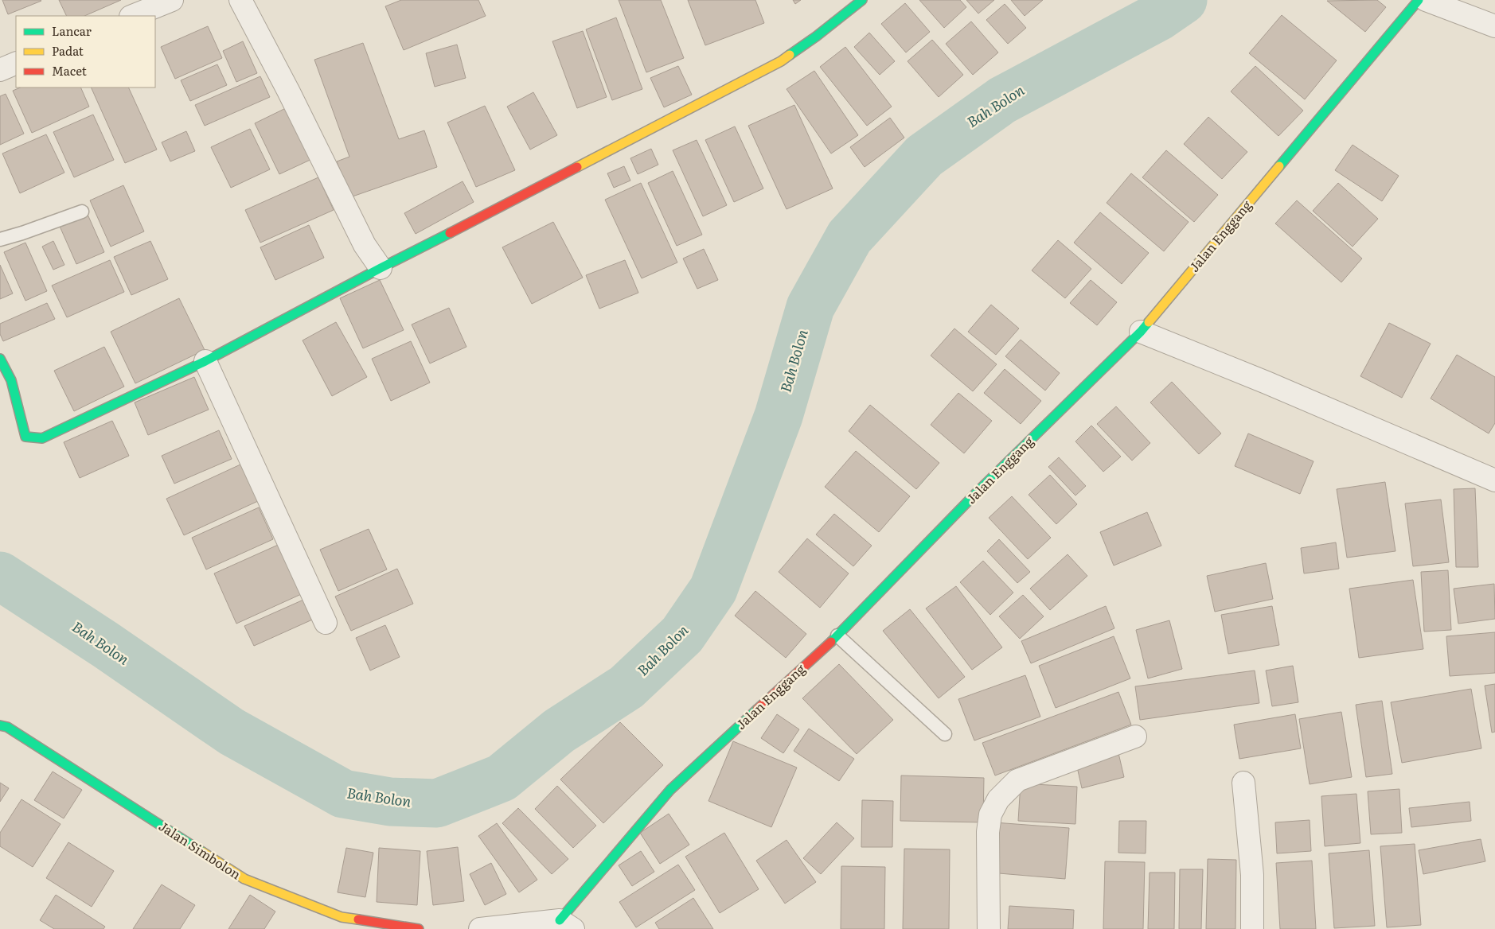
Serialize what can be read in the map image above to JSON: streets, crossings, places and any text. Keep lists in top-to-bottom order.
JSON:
{
  "streets": {
    "street": ["Jalan Enggang", "Jalan Simbolon"]
  },
  "water": ["Bah Bolon"],
  "legend": ["Lancar", "Padat", "Macet"]
}
